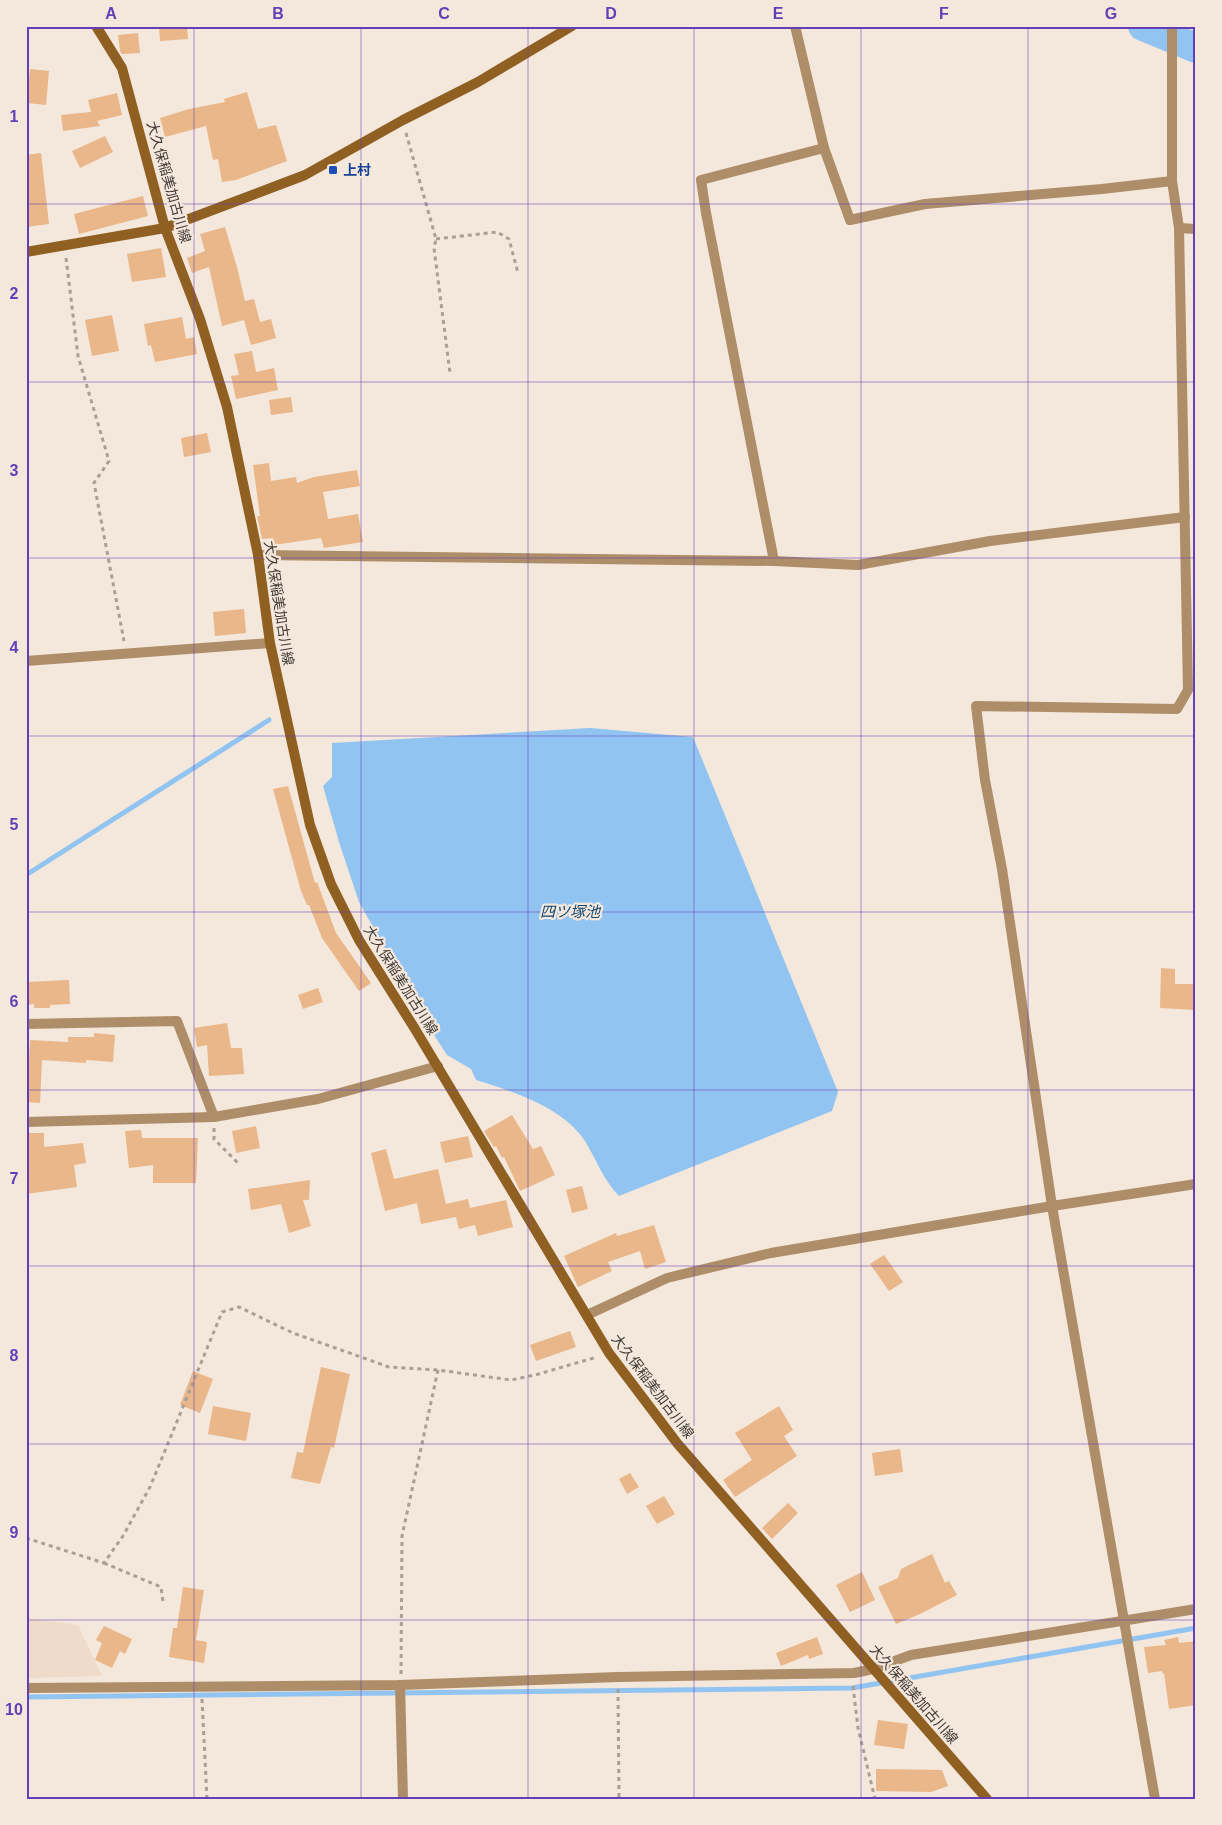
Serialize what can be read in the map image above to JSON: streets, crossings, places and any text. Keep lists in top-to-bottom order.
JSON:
{
  "streets": {
    "main road": ["大久保稲美加古川線"]
  },
  "water": ["四ツ塚池"],
  "places": {
    "transit": ["上村"]
  },
  "grid": {
    "columns": [
      "A",
      "B",
      "C",
      "D",
      "E",
      "F",
      "G"
    ],
    "rows": [
      "1",
      "2",
      "3",
      "4",
      "5",
      "6",
      "7",
      "8",
      "9",
      "10"
    ]
  }
}
